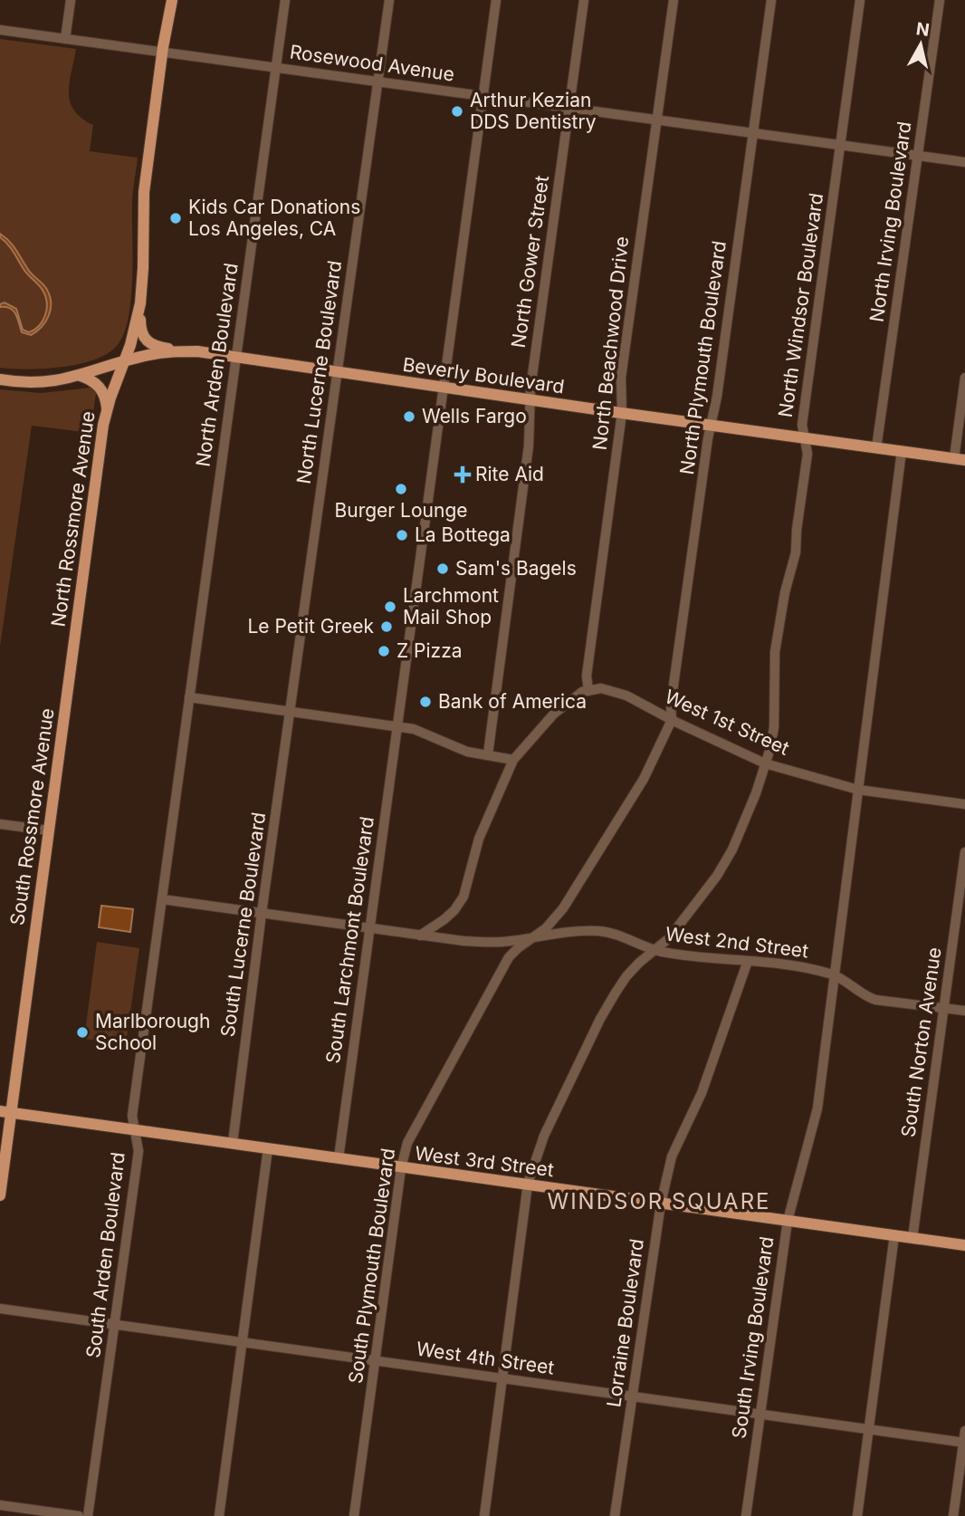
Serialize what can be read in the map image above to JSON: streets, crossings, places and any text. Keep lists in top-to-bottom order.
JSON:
{
  "streets": {
    "main road": [
      "Beverly Boulevard",
      "North Rossmore Avenue",
      "South Rossmore Avenue",
      "West 3rd Street"
    ],
    "street": [
      "Rosewood Avenue",
      "North Irving Boulevard",
      "North Gower Street",
      "North Windsor Boulevard",
      "North Beachwood Drive",
      "North Plymouth Boulevard",
      "North Arden Boulevard",
      "North Lucerne Boulevard",
      "West 1st Street",
      "South Lucerne Boulevard",
      "South Larchmont Boulevard",
      "West 2nd Street",
      "South Norton Avenue",
      "South Arden Boulevard",
      "South Plymouth Boulevard",
      "Lorraine Boulevard",
      "South Irving Boulevard",
      "West 4th Street"
    ]
  },
  "crossings": [
    ["Rosewood Avenue", "North Irving Boulevard"],
    ["Rosewood Avenue", "North Gower Street"],
    ["Rosewood Avenue", "North Windsor Boulevard"],
    ["Rosewood Avenue", "North Beachwood Drive"],
    ["Rosewood Avenue", "North Plymouth Boulevard"],
    ["Rosewood Avenue", "North Arden Boulevard"],
    ["Rosewood Avenue", "North Lucerne Boulevard"],
    ["Rosewood Avenue", "North Rossmore Avenue"],
    ["Rosewood Avenue", "South Larchmont Boulevard"],
    ["North Irving Boulevard", "Beverly Boulevard"],
    ["North Gower Street", "Beverly Boulevard"],
    ["North Windsor Boulevard", "Beverly Boulevard"],
    ["North Windsor Boulevard", "West 1st Street"],
    ["North Windsor Boulevard", "West 2nd Street"],
    ["North Windsor Boulevard", "West 3rd Street"],
    ["North Windsor Boulevard", "West 4th Street"],
    ["North Beachwood Drive", "Beverly Boulevard"],
    ["North Beachwood Drive", "West 1st Street"],
    ["North Plymouth Boulevard", "Beverly Boulevard"],
    ["North Plymouth Boulevard", "West 1st Street"],
    ["North Plymouth Boulevard", "South Plymouth Boulevard"],
    ["North Arden Boulevard", "Beverly Boulevard"],
    ["North Arden Boulevard", "South Arden Boulevard"],
    ["North Lucerne Boulevard", "Beverly Boulevard"],
    ["North Lucerne Boulevard", "South Lucerne Boulevard"],
    ["Beverly Boulevard", "North Rossmore Avenue"],
    ["Beverly Boulevard", "South Larchmont Boulevard"],
    ["North Rossmore Avenue", "South Rossmore Avenue"],
    ["West 1st Street", "South Plymouth Boulevard"],
    ["West 1st Street", "South Irving Boulevard"],
    ["South Rossmore Avenue", "West 3rd Street"],
    ["South Lucerne Boulevard", "West 2nd Street"],
    ["South Lucerne Boulevard", "West 3rd Street"],
    ["South Larchmont Boulevard", "West 2nd Street"],
    ["South Larchmont Boulevard", "West 3rd Street"],
    ["West 2nd Street", "South Norton Avenue"],
    ["West 2nd Street", "South Arden Boulevard"],
    ["West 2nd Street", "South Plymouth Boulevard"],
    ["West 2nd Street", "Lorraine Boulevard"],
    ["West 2nd Street", "South Irving Boulevard"],
    ["South Norton Avenue", "West 3rd Street"],
    ["West 3rd Street", "South Arden Boulevard"],
    ["West 3rd Street", "South Plymouth Boulevard"],
    ["West 3rd Street", "Lorraine Boulevard"],
    ["West 3rd Street", "South Irving Boulevard"],
    ["South Arden Boulevard", "West 4th Street"],
    ["South Plymouth Boulevard", "West 4th Street"],
    ["Lorraine Boulevard", "West 4th Street"],
    ["South Irving Boulevard", "West 4th Street"]
  ],
  "districts": ["WINDSOR SQUARE"],
  "places": {
    "other": [
      "Arthur Kezian DDS Dentistry",
      "Kids Car Donations Los Angeles, CA",
      "Wells Fargo",
      "Burger Lounge",
      "La Bottega",
      "Sam's Bagels",
      "Larchmont Mail Shop",
      "Le Petit Greek",
      "Z Pizza",
      "Bank of America",
      "Marlborough School"
    ],
    "health": ["Rite Aid"]
  },
  "north": "top"
}
